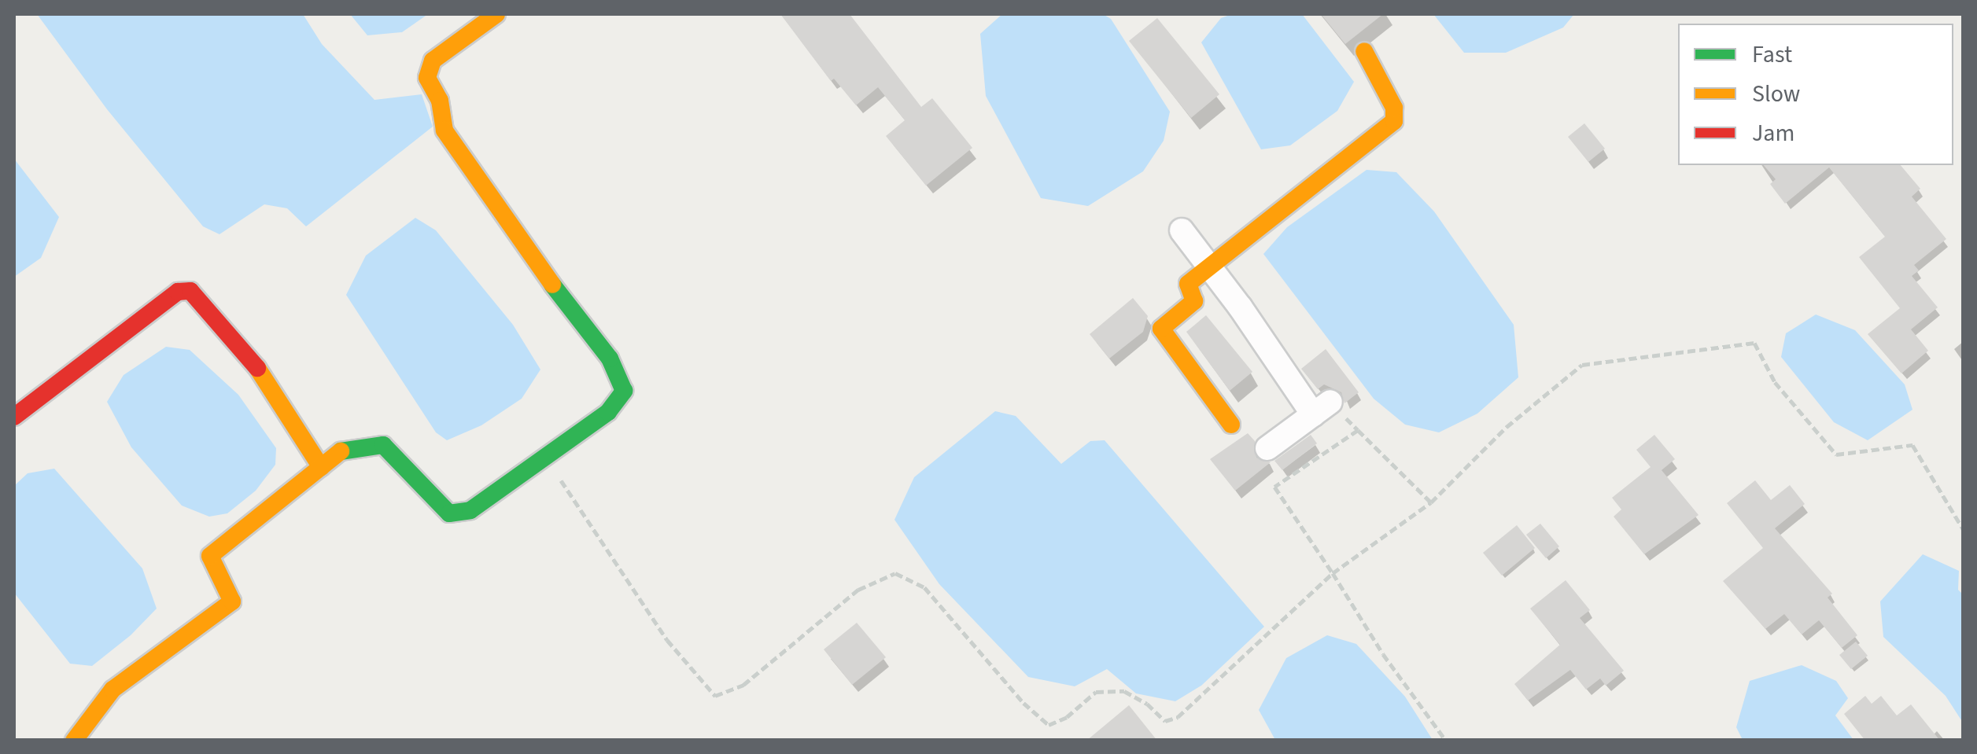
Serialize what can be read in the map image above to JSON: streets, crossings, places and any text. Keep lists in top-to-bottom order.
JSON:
{
  "legend": ["Fast", "Slow", "Jam"]
}
